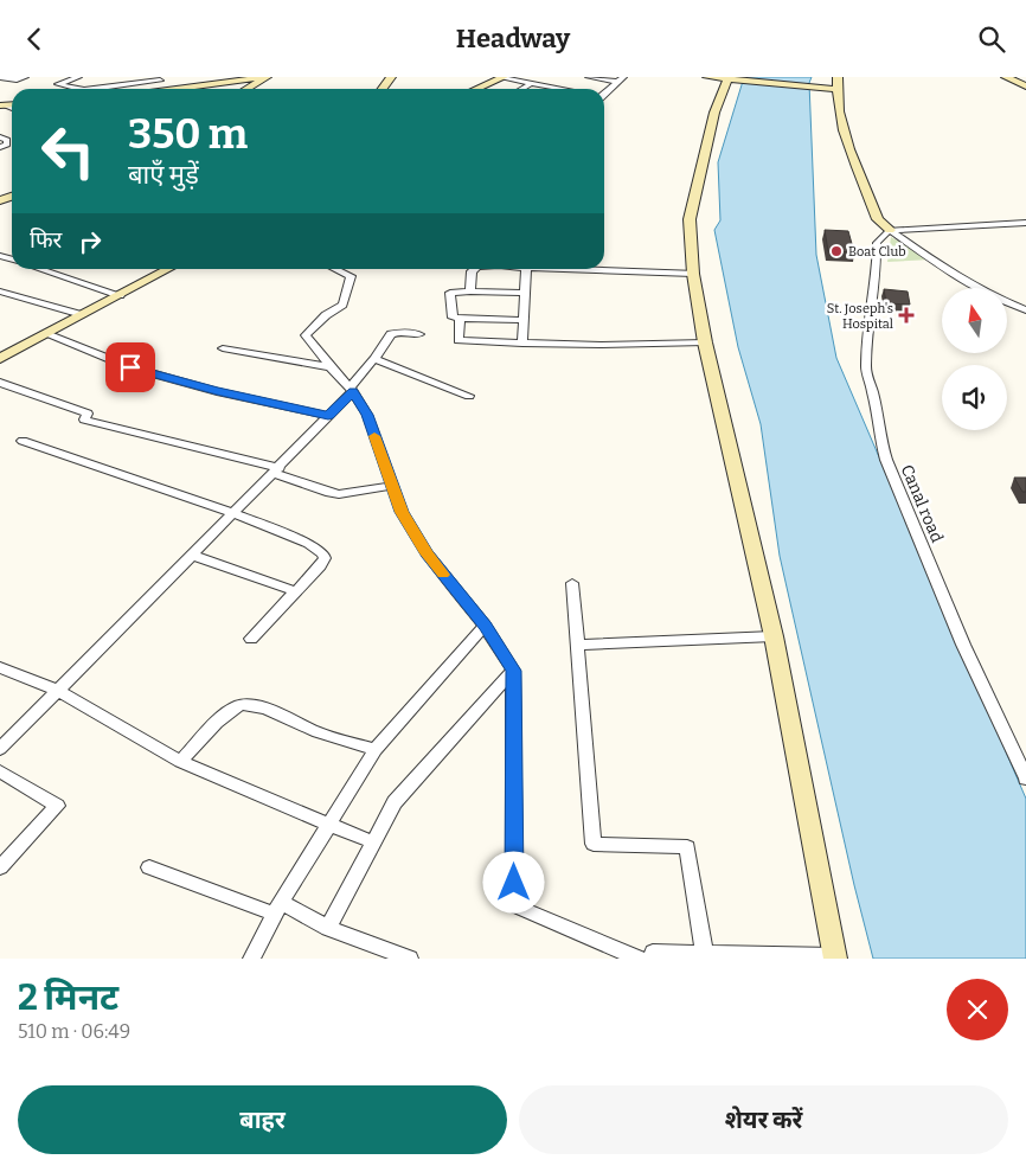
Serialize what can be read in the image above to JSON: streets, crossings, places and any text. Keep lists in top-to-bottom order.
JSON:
{
  "streets": {
    "street": ["Canal road"]
  },
  "places": {
    "other": ["Boat Club"],
    "health": ["St. Joseph's Hospital"]
  },
  "north": "top",
  "page": {
    "header": "Headway",
    "turn": ["350 m", "बाएँ मुड़ें"],
    "then": "फिर",
    "heading": ["2 मिनट", "510 m · 06:49"],
    "buttons": ["बाहर", "शेयर करें"]
  }
}
